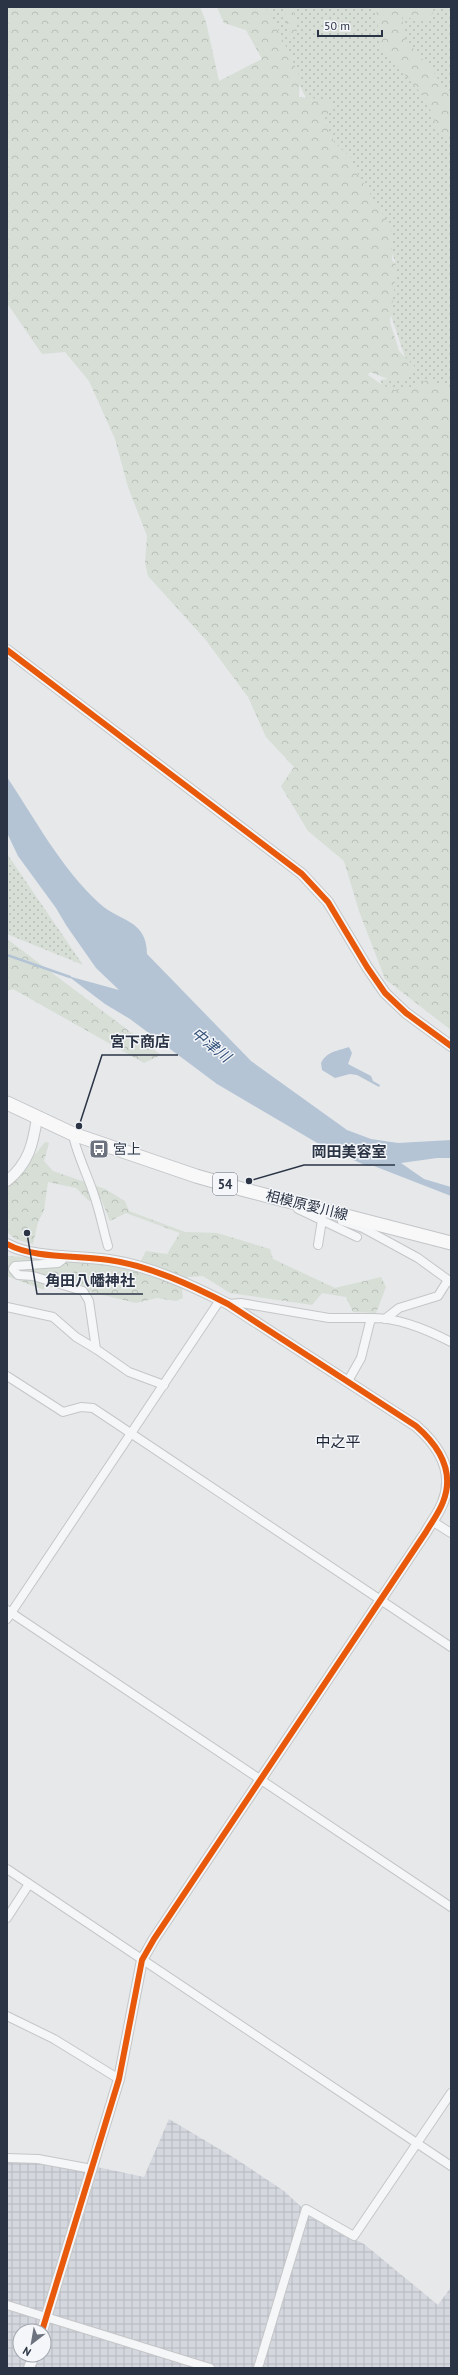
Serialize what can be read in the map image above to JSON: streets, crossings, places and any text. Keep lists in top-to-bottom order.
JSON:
{
  "streets": {
    "main road": ["54", "相模原愛川線"]
  },
  "districts": ["中之平"],
  "water": ["中津川"],
  "places": {
    "other": ["宮下商店", "岡田美容室", "角田八幡神社"],
    "bus stop": ["宮上"]
  },
  "scale_bar": "50 m",
  "north": "bottom left"
}
